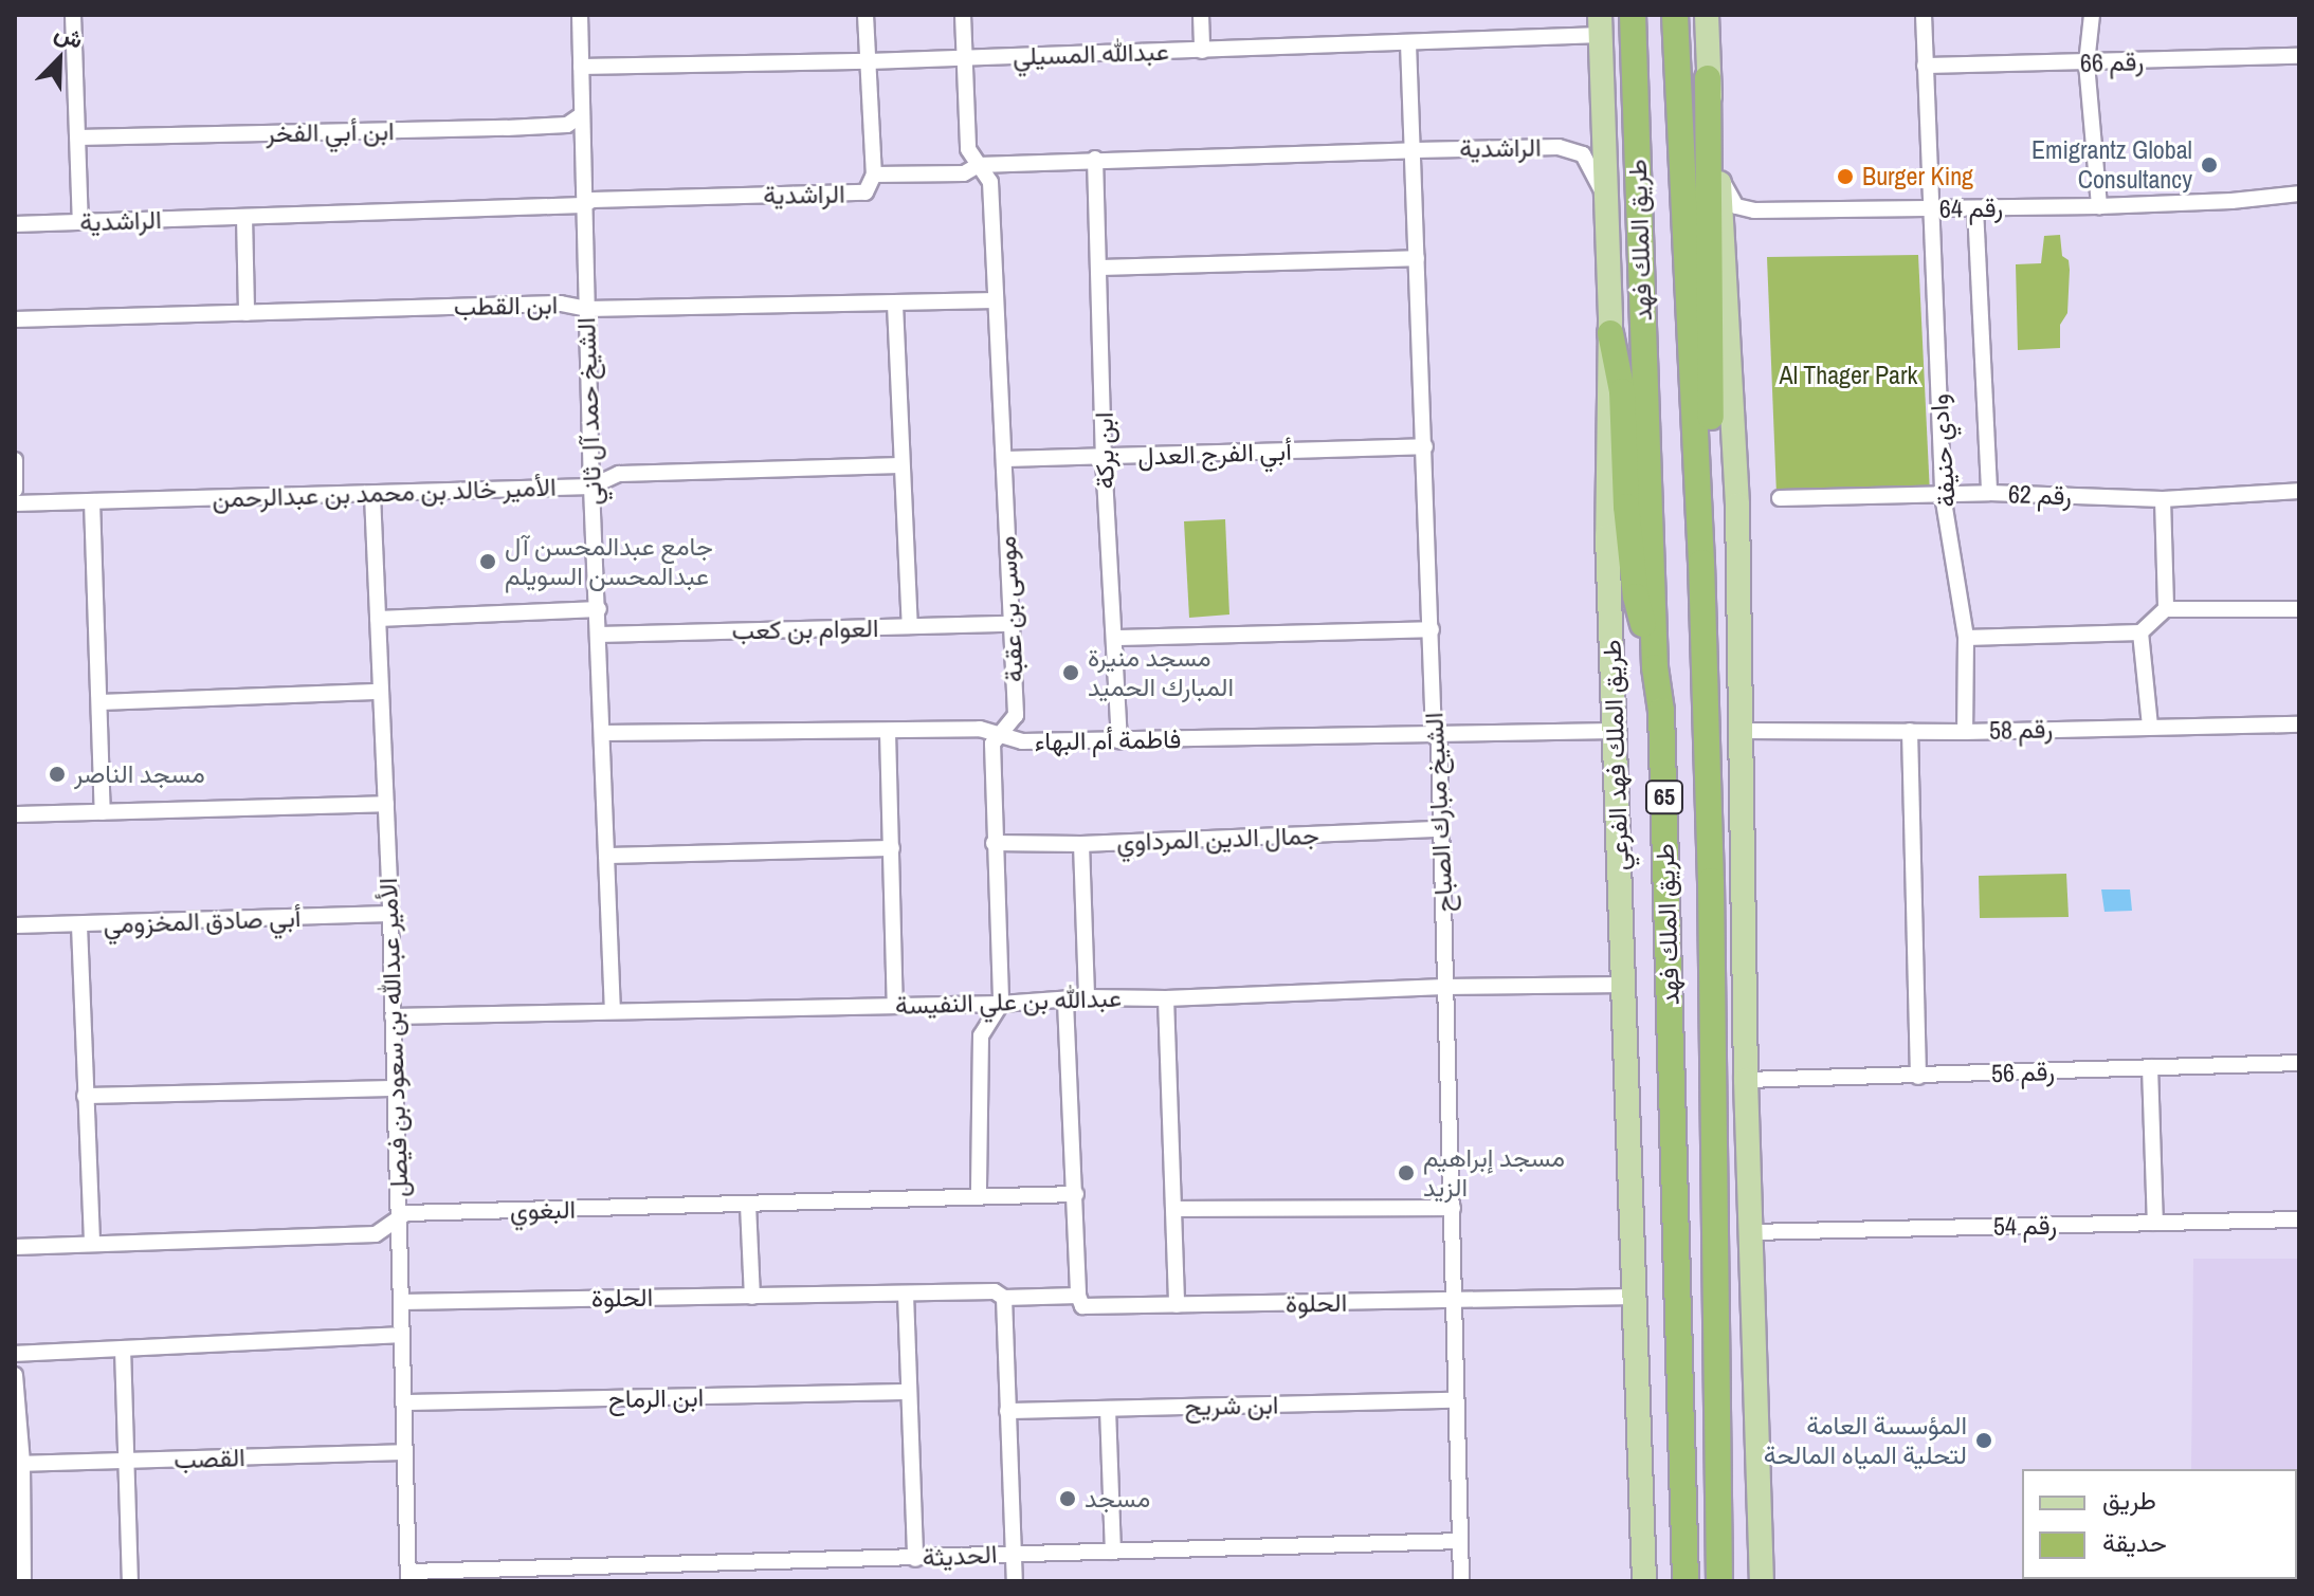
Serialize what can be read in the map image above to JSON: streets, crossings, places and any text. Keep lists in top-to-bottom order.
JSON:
{
  "streets": {
    "highway": ["طريق الملك فهد", "65"],
    "main road": ["طريق الملك فهد الفرعي"],
    "street": [
      "عبدالله المسيلي",
      "رقم 66",
      "ابن أبي الفخر",
      "الراشدية",
      "رقم 64",
      "ابن القطب",
      "الشيخ حمد آل ثاني",
      "ابن بركة",
      "وادي حنيفة",
      "أبي الفرج العدل",
      "الأمير خالد بن محمد بن عبدالرحمن",
      "رقم 62",
      "موسى بن عقبة",
      "العوام بن كعب",
      "رقم 58",
      "فاطمة أم البهاء",
      "الشيخ مبارك الصباح",
      "جمال الدين المرداوي",
      "أبي صادق المخزومي",
      "عبدالله بن علي النفيسة",
      "الأمير عبدالله بن سعود بن فيصل",
      "رقم 56",
      "البغوي",
      "رقم 54",
      "الحلوة",
      "ابن الرماح",
      "ابن شريح",
      "القصب",
      "الحديثة"
    ]
  },
  "crossings": [
    ["عبدالله المسيلي", "الشيخ حمد آل ثاني"],
    ["عبدالله المسيلي", "موسى بن عقبة"],
    ["عبدالله المسيلي", "طريق الملك فهد الفرعي"],
    ["عبدالله المسيلي", "الشيخ مبارك الصباح"],
    ["رقم 66", "وادي حنيفة"],
    ["ابن أبي الفخر", "الشيخ حمد آل ثاني"],
    ["الراشدية", "الشيخ حمد آل ثاني"],
    ["الراشدية", "ابن بركة"],
    ["الراشدية", "موسى بن عقبة"],
    ["الراشدية", "طريق الملك فهد الفرعي"],
    ["الراشدية", "الشيخ مبارك الصباح"],
    ["رقم 64", "وادي حنيفة"],
    ["ابن القطب", "الشيخ حمد آل ثاني"],
    ["ابن القطب", "موسى بن عقبة"],
    ["الشيخ حمد آل ثاني", "الأمير خالد بن محمد بن عبدالرحمن"],
    ["الشيخ حمد آل ثاني", "العوام بن كعب"],
    ["الشيخ حمد آل ثاني", "فاطمة أم البهاء"],
    ["الشيخ حمد آل ثاني", "عبدالله بن علي النفيسة"],
    ["ابن بركة", "أبي الفرج العدل"],
    ["ابن بركة", "فاطمة أم البهاء"],
    ["وادي حنيفة", "رقم 62"],
    ["وادي حنيفة", "رقم 58"],
    ["أبي الفرج العدل", "موسى بن عقبة"],
    ["أبي الفرج العدل", "الشيخ مبارك الصباح"],
    ["الأمير خالد بن محمد بن عبدالرحمن", "الأمير عبدالله بن سعود بن فيصل"],
    ["موسى بن عقبة", "العوام بن كعب"],
    ["موسى بن عقبة", "فاطمة أم البهاء"],
    ["موسى بن عقبة", "جمال الدين المرداوي"],
    ["موسى بن عقبة", "عبدالله بن علي النفيسة"],
    ["فاطمة أم البهاء", "طريق الملك فهد الفرعي"],
    ["فاطمة أم البهاء", "الشيخ مبارك الصباح"],
    ["طريق الملك فهد الفرعي", "عبدالله بن علي النفيسة"],
    ["طريق الملك فهد الفرعي", "الحلوة"],
    ["الشيخ مبارك الصباح", "جمال الدين المرداوي"],
    ["الشيخ مبارك الصباح", "عبدالله بن علي النفيسة"],
    ["الشيخ مبارك الصباح", "الحلوة"],
    ["الشيخ مبارك الصباح", "ابن شريح"],
    ["الشيخ مبارك الصباح", "الحديثة"],
    ["أبي صادق المخزومي", "الأمير عبدالله بن سعود بن فيصل"],
    ["عبدالله بن علي النفيسة", "الأمير عبدالله بن سعود بن فيصل"],
    ["الأمير عبدالله بن سعود بن فيصل", "البغوي"],
    ["الأمير عبدالله بن سعود بن فيصل", "الحلوة"],
    ["الأمير عبدالله بن سعود بن فيصل", "ابن الرماح"],
    ["الأمير عبدالله بن سعود بن فيصل", "القصب"],
    ["الأمير عبدالله بن سعود بن فيصل", "الحديثة"]
  ],
  "parks": ["Al Thager Park"],
  "places": [
    "Emigrantz Global Consultancy",
    "Burger King",
    "جامع عبدالمحسن آل عبدالمحسن السويلم",
    "مسجد منيرة المبارك الحميد",
    "مسجد الناصر",
    "مسجد إبراهيم الزيد",
    "المؤسسة العامة لتحلية المياه المالحة",
    "مسجد"
  ],
  "legend": ["طريق", "حديقة"],
  "north": "top right"
}
